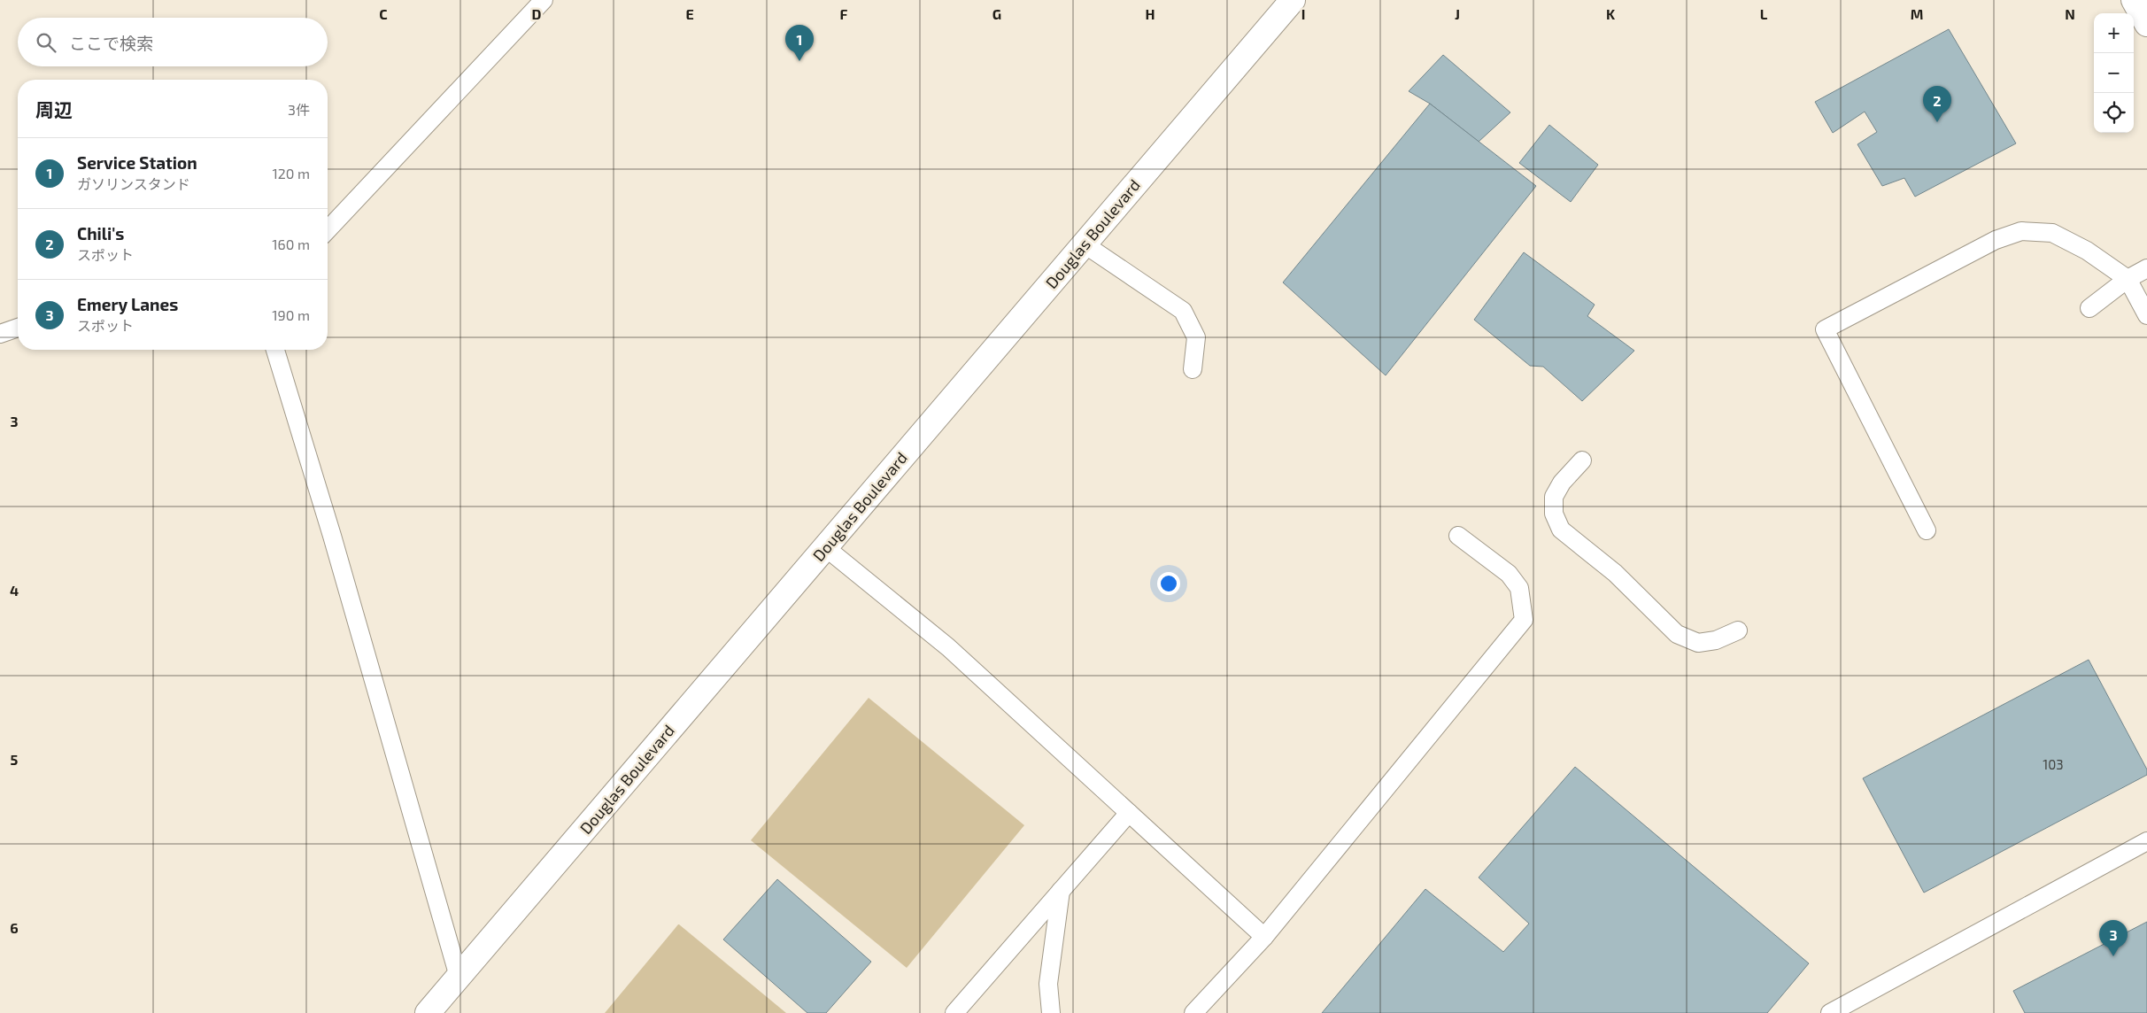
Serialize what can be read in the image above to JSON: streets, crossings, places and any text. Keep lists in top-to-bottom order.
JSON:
{
  "streets": {
    "street": ["Douglas Boulevard"]
  },
  "house_numbers": ["103"],
  "page": {
    "map_buttons": ["+", "−"],
    "search": "ここで検索",
    "pins": ["1", "2", "3"],
    "heading": ["周辺", "3件"],
    "list": [
      {
        "mark": "1",
        "name": "Service Station",
        "note": "ガソリンスタンド",
        "value": "120 m"
      },
      {
        "mark": "2",
        "name": "Chili's",
        "note": "スポット",
        "value": "160 m"
      },
      {
        "mark": "3",
        "name": "Emery Lanes",
        "note": "スポット",
        "value": "190 m"
      }
    ]
  },
  "grid": {
    "columns": [
      "C",
      "D",
      "E",
      "F",
      "G",
      "H",
      "I",
      "J",
      "K",
      "L",
      "M",
      "N"
    ],
    "rows": [
      "3",
      "4",
      "5",
      "6"
    ]
  }
}
